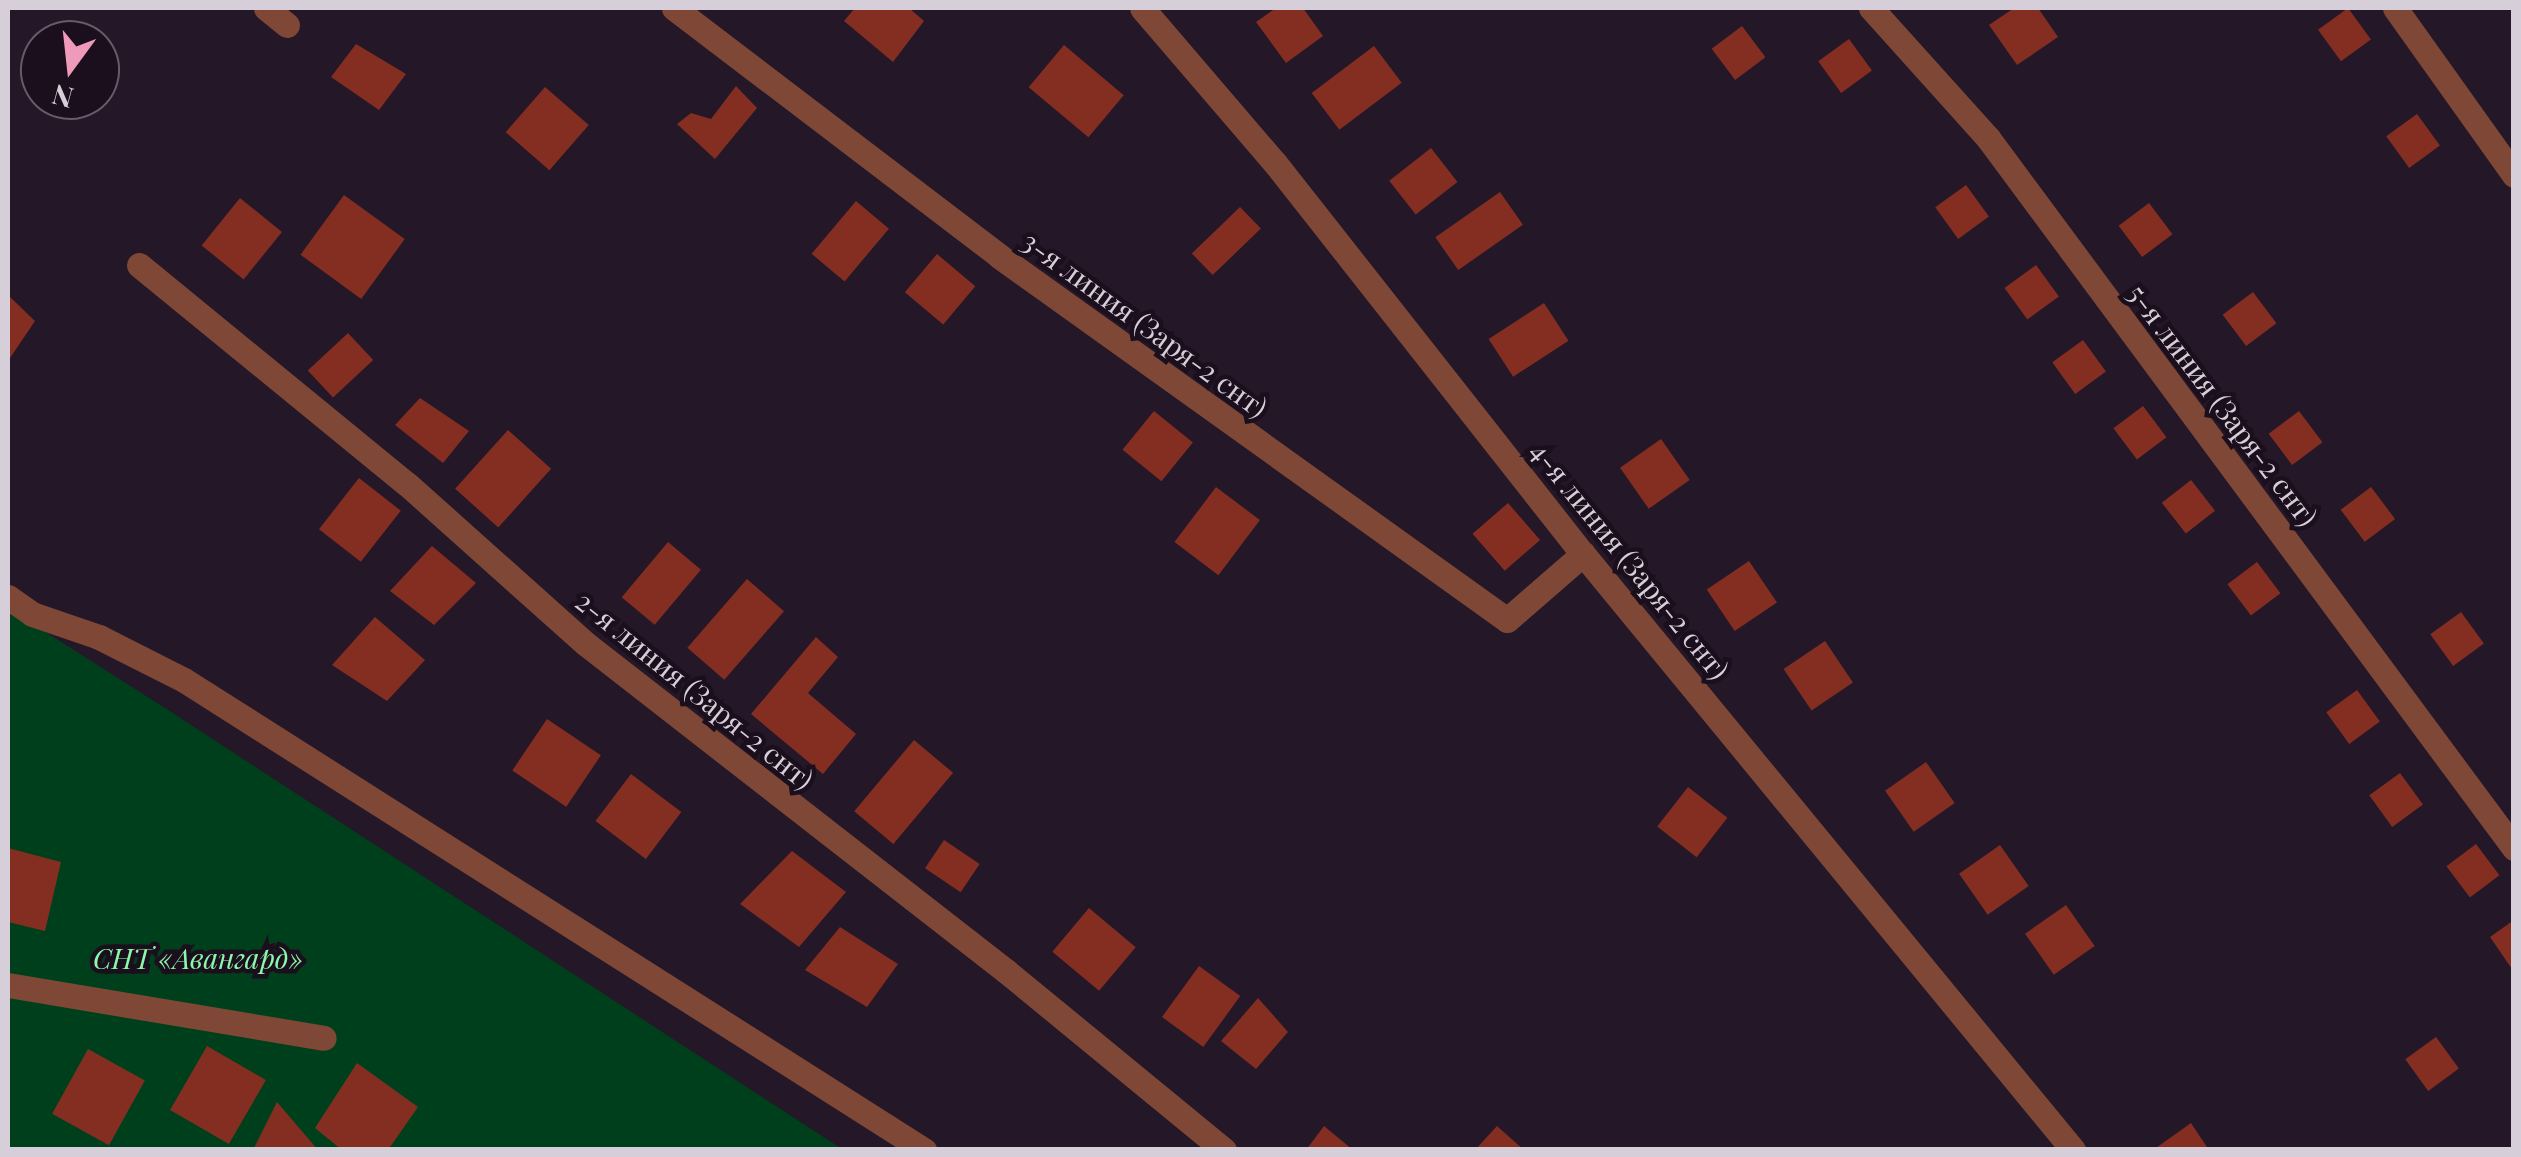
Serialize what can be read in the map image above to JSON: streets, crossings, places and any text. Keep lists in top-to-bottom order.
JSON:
{
  "streets": {
    "street": [
      "3-я линия (Заря-2 снт)",
      "5-я линия (Заря-2 снт)",
      "4-я линия (Заря-2 снт)",
      "2-я линия (Заря-2 снт)"
    ]
  },
  "crossings": [
    ["3-я линия (Заря-2 снт)", "4-я линия (Заря-2 снт)"]
  ],
  "parks": ["СНТ «Авангард»"],
  "north": "bottom"
}
